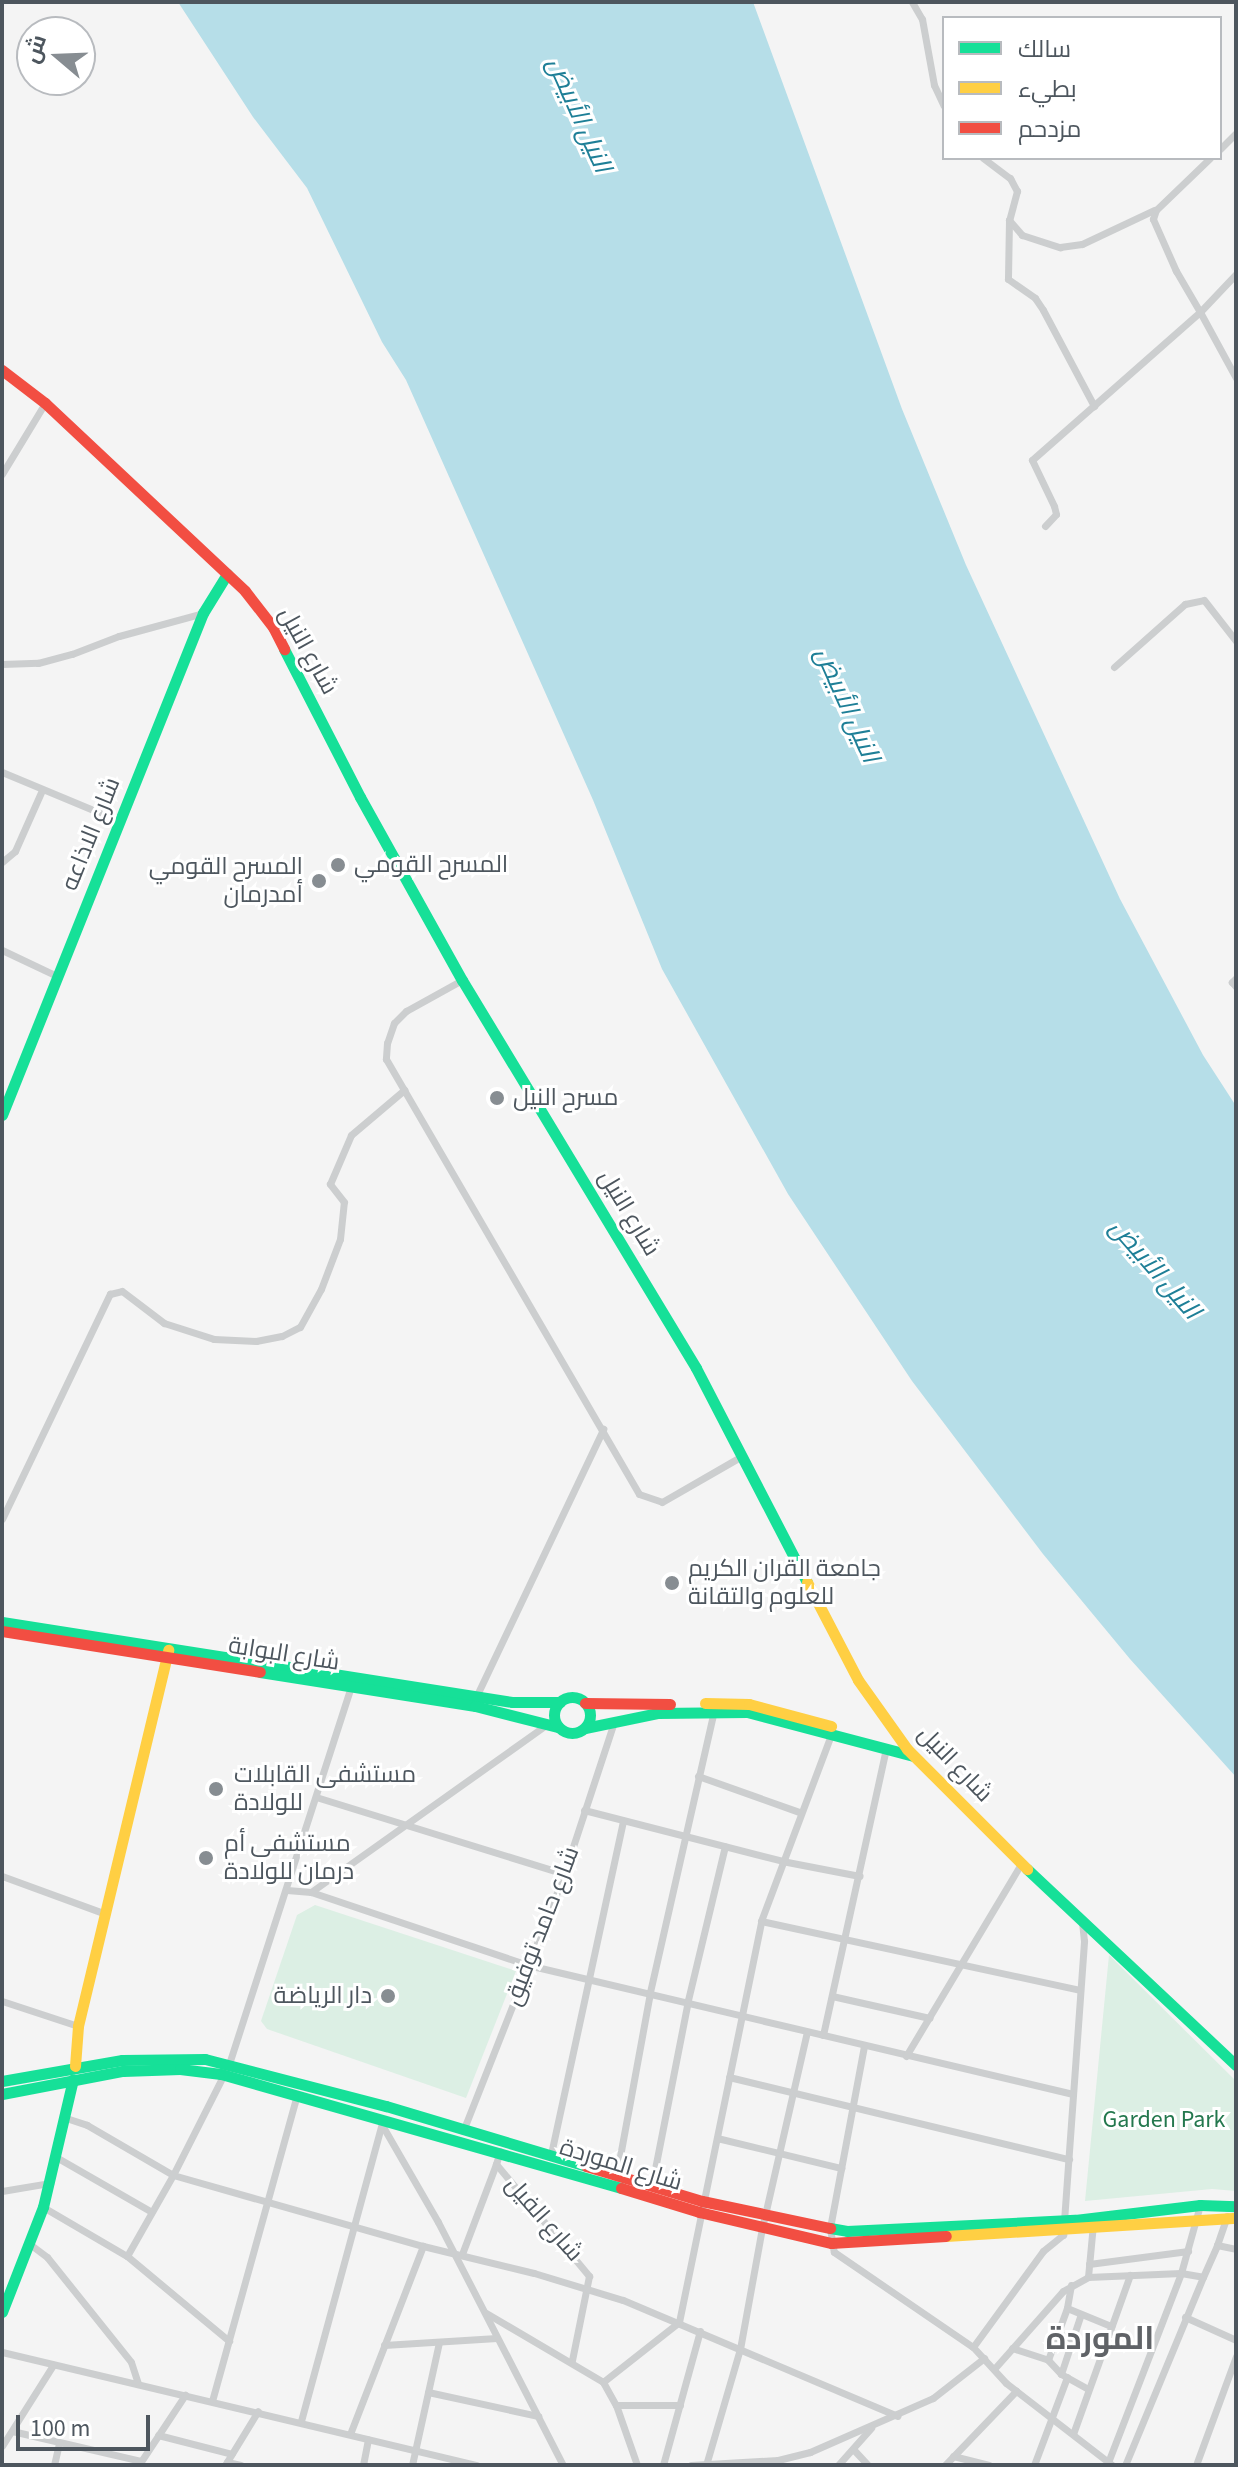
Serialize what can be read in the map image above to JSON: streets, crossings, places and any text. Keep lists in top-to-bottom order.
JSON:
{
  "streets": {
    "main road": [
      "شارع النيل",
      "شارع الاذاعه",
      "شارع البوابة",
      "شارع الموردة"
    ],
    "street": ["شارع حامد توفيق", "شارع الفيل"]
  },
  "crossings": [
    ["شارع النيل", "شارع الاذاعه"],
    ["شارع حامد توفيق", "شارع الموردة"],
    ["شارع الموردة", "شارع الفيل"]
  ],
  "districts": ["الموردة"],
  "water": ["النيل الأبيض"],
  "parks": ["Garden Park"],
  "places": [
    "المسرح القومي",
    "المسرح القومي أمدرمان",
    "مسرح النيل",
    "جامعة القران الكريم للعلوم والتقانة",
    "مستشفى القابلات للولادة",
    "مستشفى أم درمان للولادة",
    "دار الرياضة"
  ],
  "legend": ["سالك", "بطيء", "مزدحم"],
  "scale_bar": "100 m",
  "north": "left"
}
